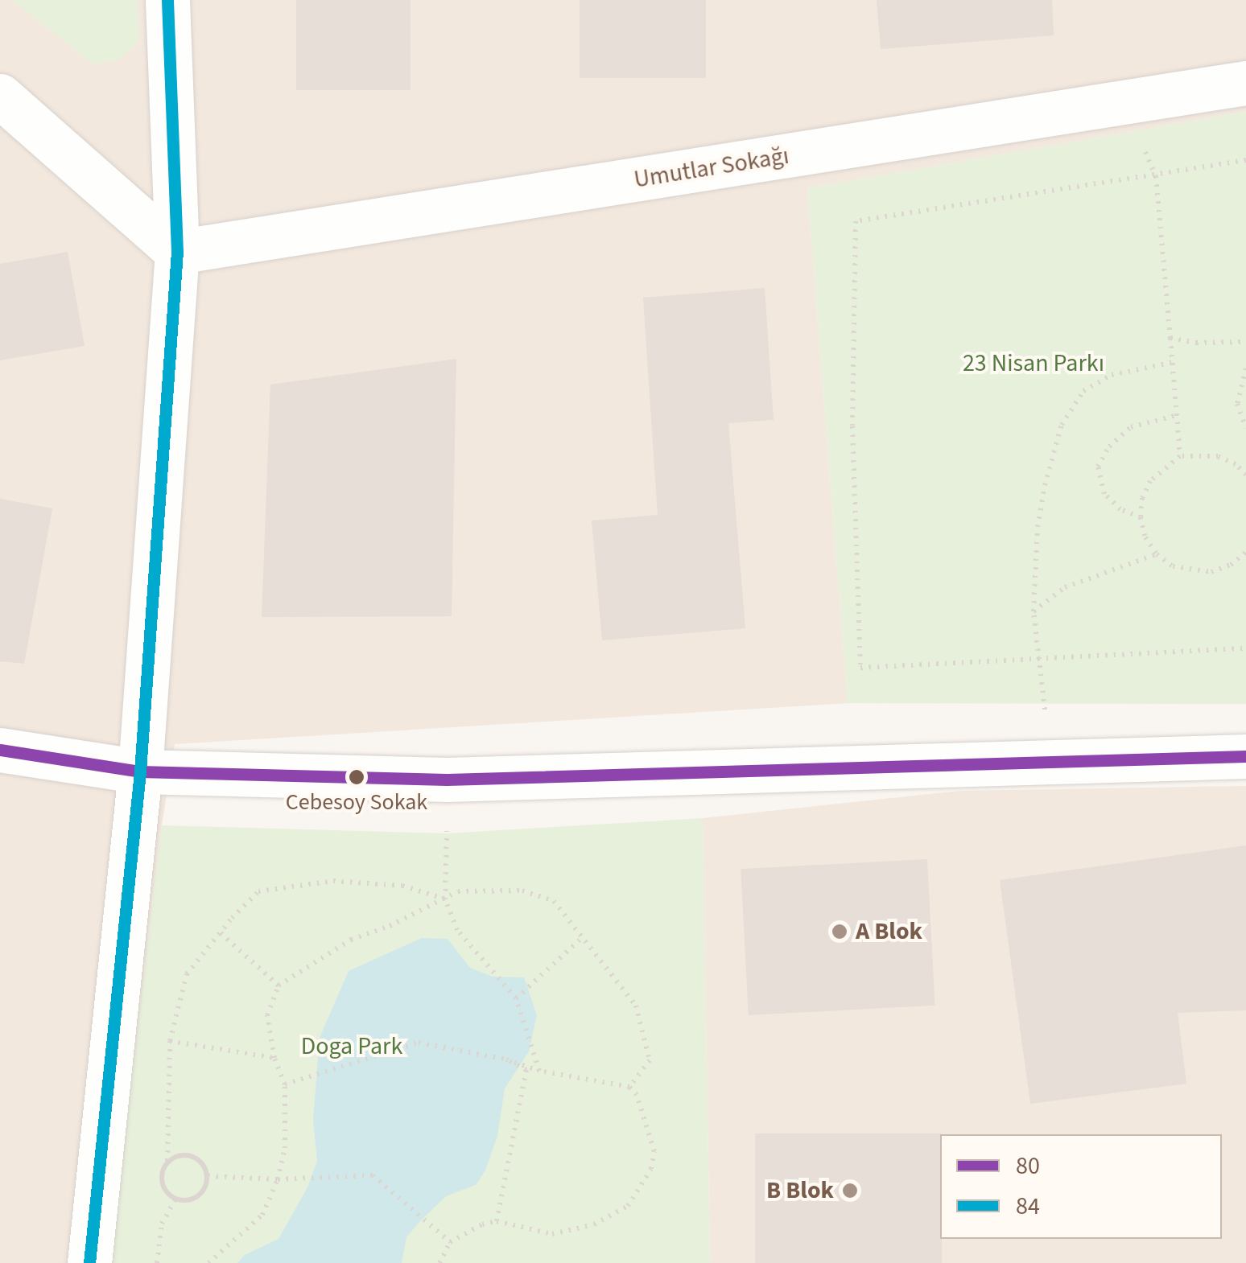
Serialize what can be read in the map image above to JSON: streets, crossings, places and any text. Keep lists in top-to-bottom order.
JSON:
{
  "streets": {
    "street": ["Umutlar Sokağı"]
  },
  "parks": ["23 Nisan Parkı", "Doga Park"],
  "places": ["Cebesoy Sokak", "A Blok", "B Blok"],
  "lines": ["transit line 84", "transit line 80"],
  "legend": ["80", "84"]
}
